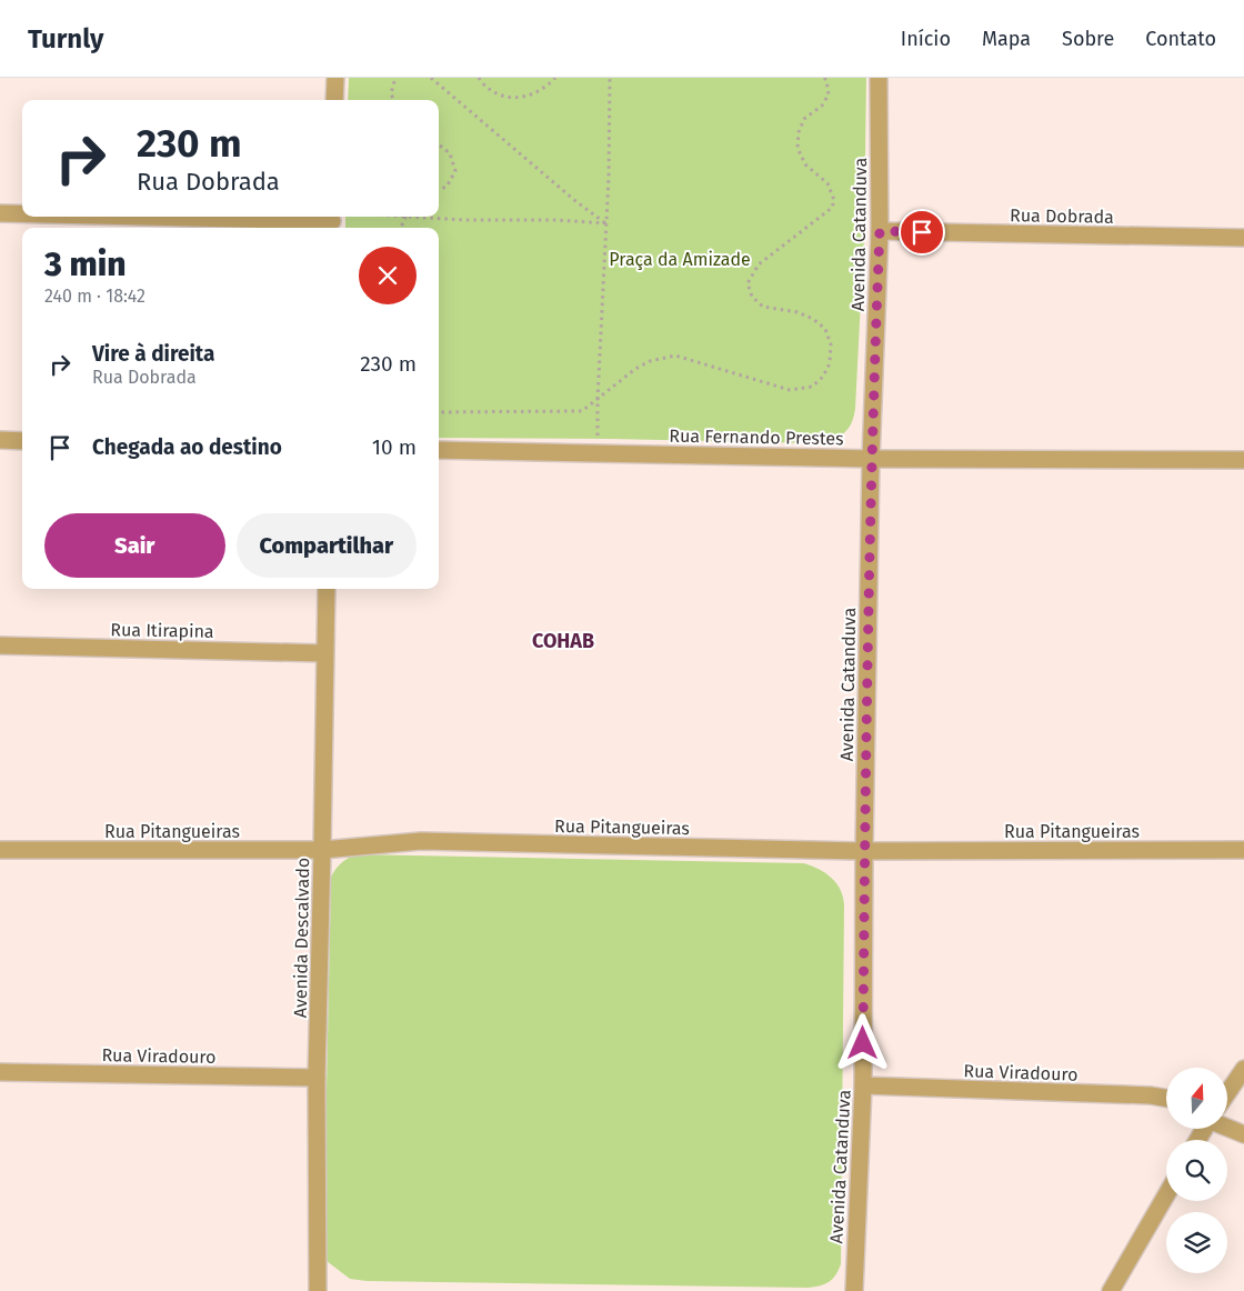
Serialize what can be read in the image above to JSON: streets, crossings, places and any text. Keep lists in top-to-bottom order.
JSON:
{
  "streets": {
    "street": [
      "Rua Dobrada",
      "Avenida Catanduva",
      "Rua Fernando Prestes",
      "Rua Itirapina",
      "Rua Pitangueiras",
      "Avenida Descalvado",
      "Rua Viradouro"
    ]
  },
  "crossings": [
    ["Rua Dobrada", "Avenida Catanduva"],
    ["Avenida Catanduva", "Rua Fernando Prestes"],
    ["Avenida Catanduva", "Rua Pitangueiras"],
    ["Avenida Catanduva", "Rua Viradouro"],
    ["Rua Itirapina", "Avenida Descalvado"],
    ["Rua Pitangueiras", "Avenida Descalvado"],
    ["Avenida Descalvado", "Rua Viradouro"]
  ],
  "districts": ["COHAB"],
  "parks": ["Praça da Amizade"],
  "north": "top",
  "page": {
    "header": "Turnly",
    "nav": [
      "Início",
      "Mapa",
      "Sobre",
      "Contato"
    ],
    "turn": ["230 m", "Rua Dobrada"],
    "heading": ["3 min", "240 m · 18:42"],
    "list": [
      {
        "name": "Vire à direita",
        "note": "Rua Dobrada",
        "value": "230 m"
      },
      {
        "name": "Chegada ao destino",
        "value": "10 m"
      }
    ],
    "buttons": ["Sair", "Compartilhar"]
  }
}
